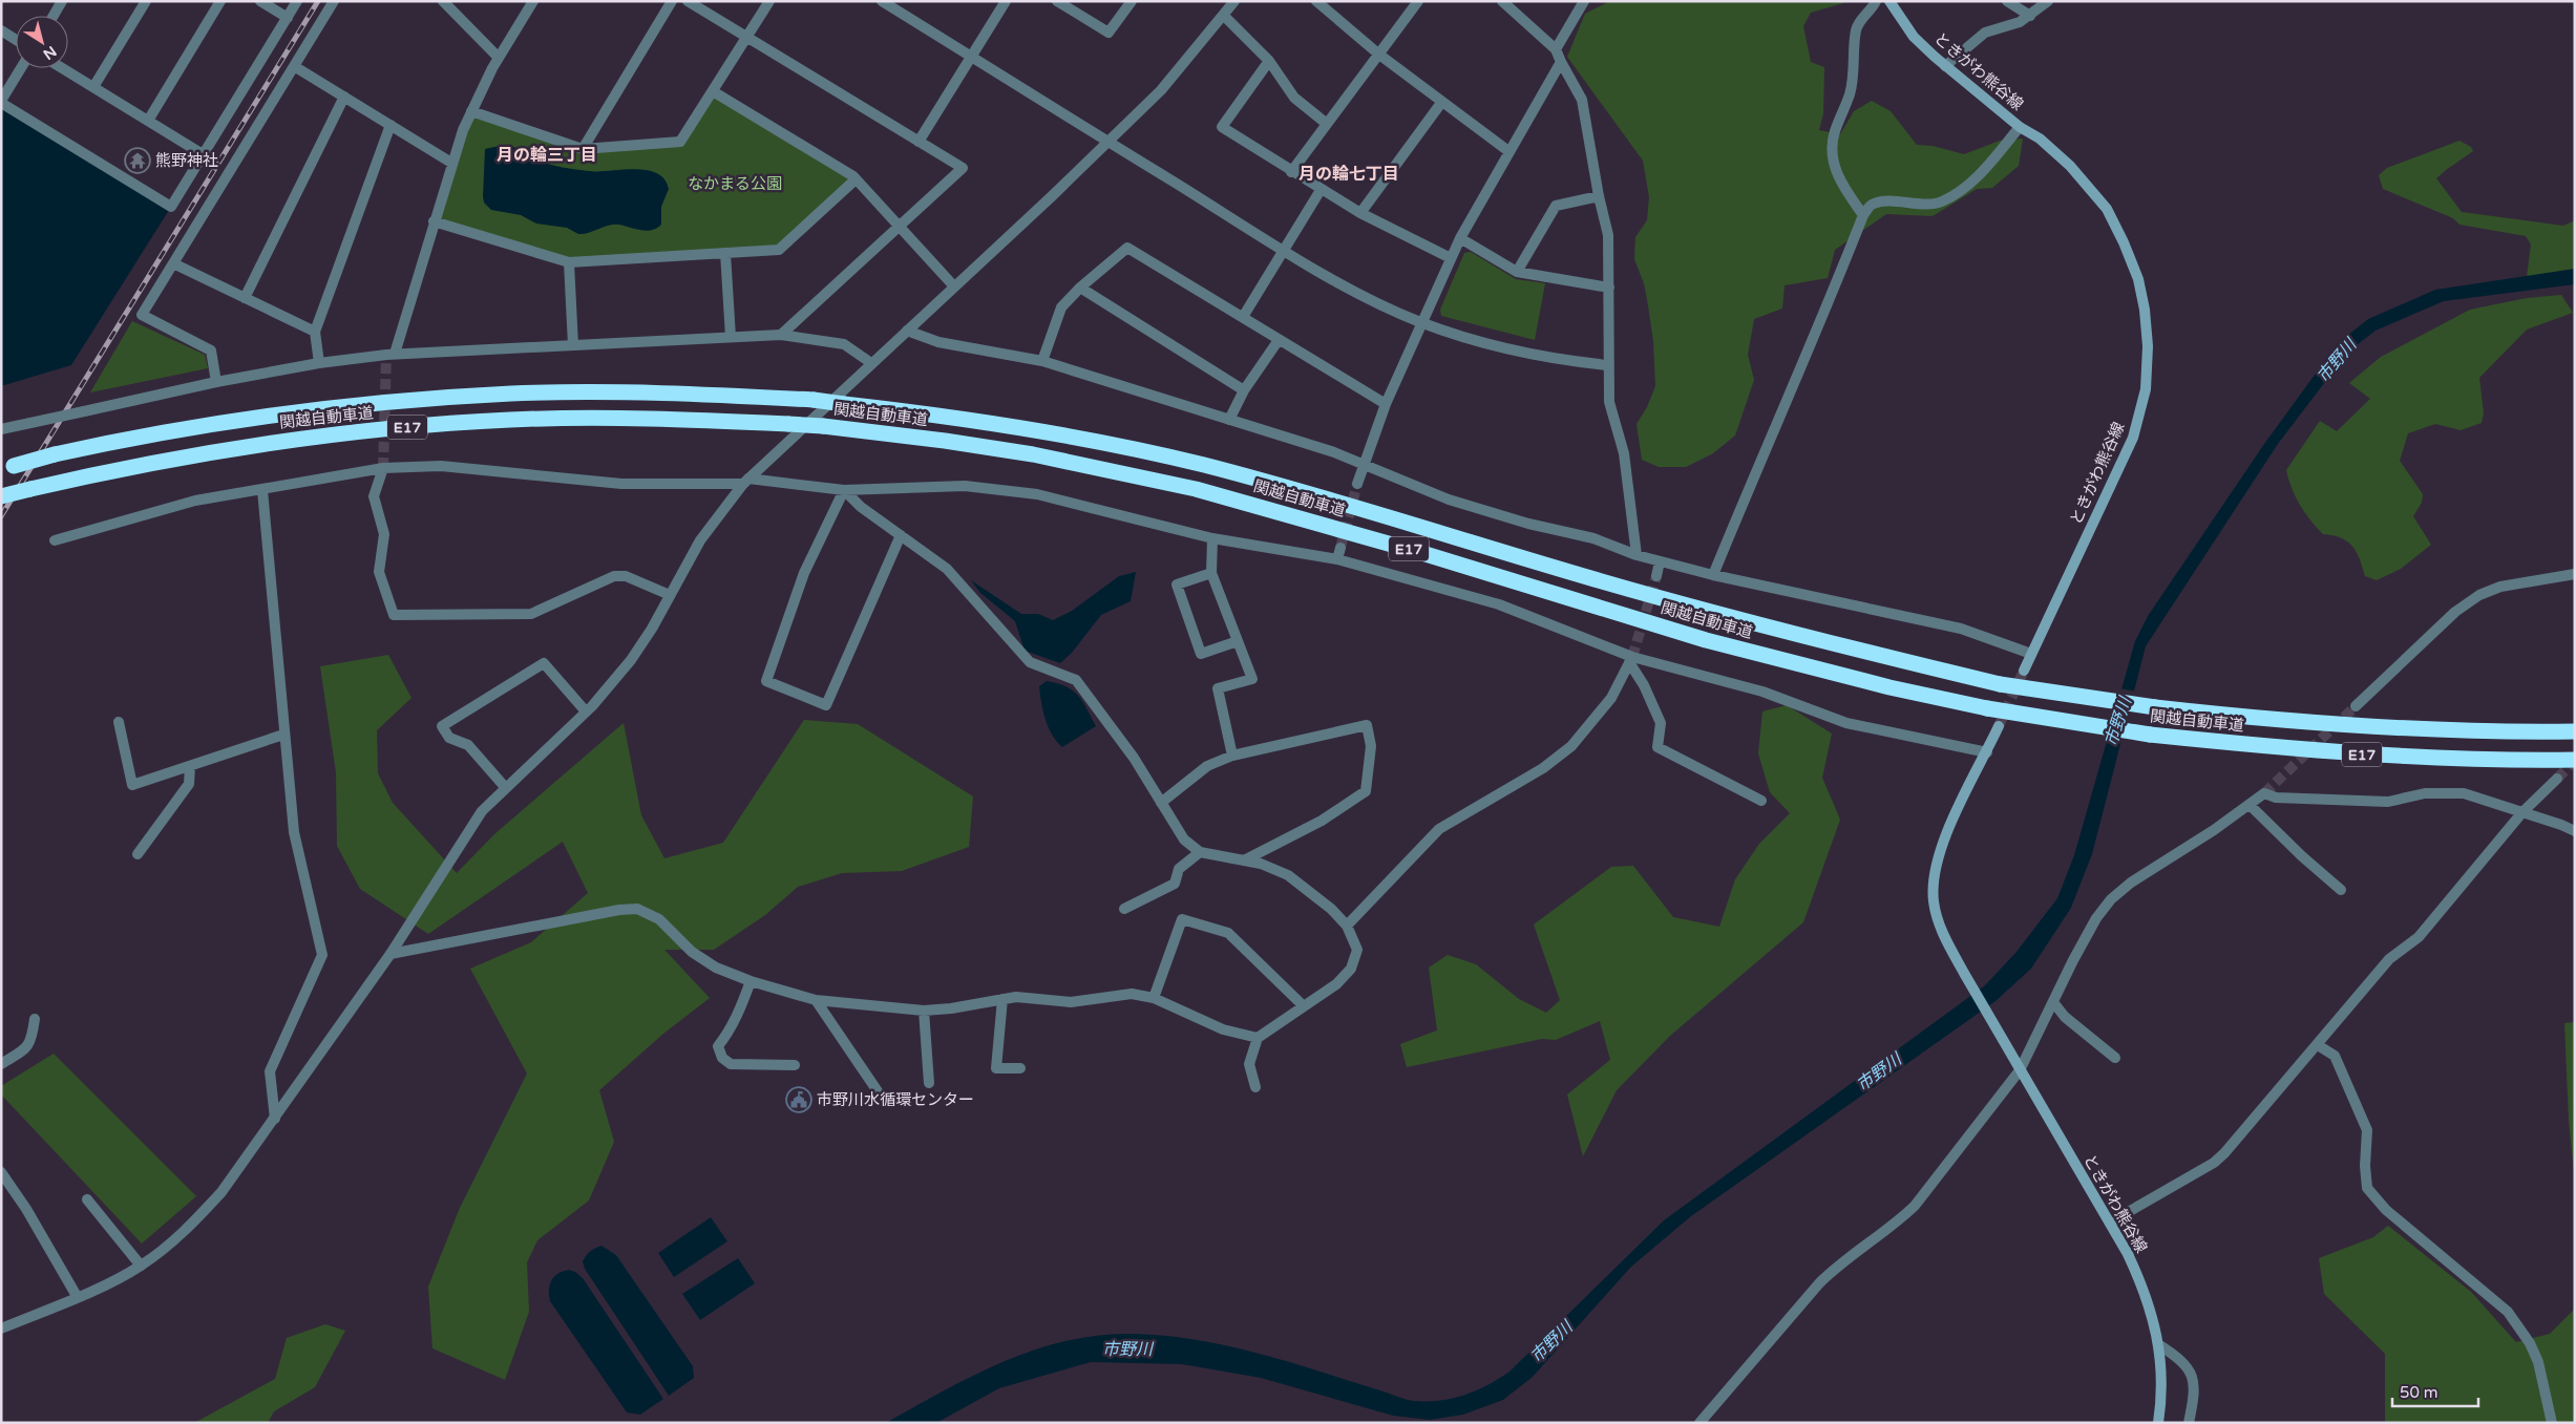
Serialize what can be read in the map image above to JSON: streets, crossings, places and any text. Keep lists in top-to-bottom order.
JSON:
{
  "streets": {
    "highway": ["関越自動車道", "E17"],
    "main road": ["ときがわ熊谷線"]
  },
  "districts": ["月の輪三丁目", "月の輪七丁目"],
  "water": ["市野川"],
  "parks": ["なかまる公園"],
  "places": {
    "temple": ["熊野神社"],
    "public building": ["市野川水循環センター"]
  },
  "scale_bar": "50 m",
  "north": "bottom right"
}
